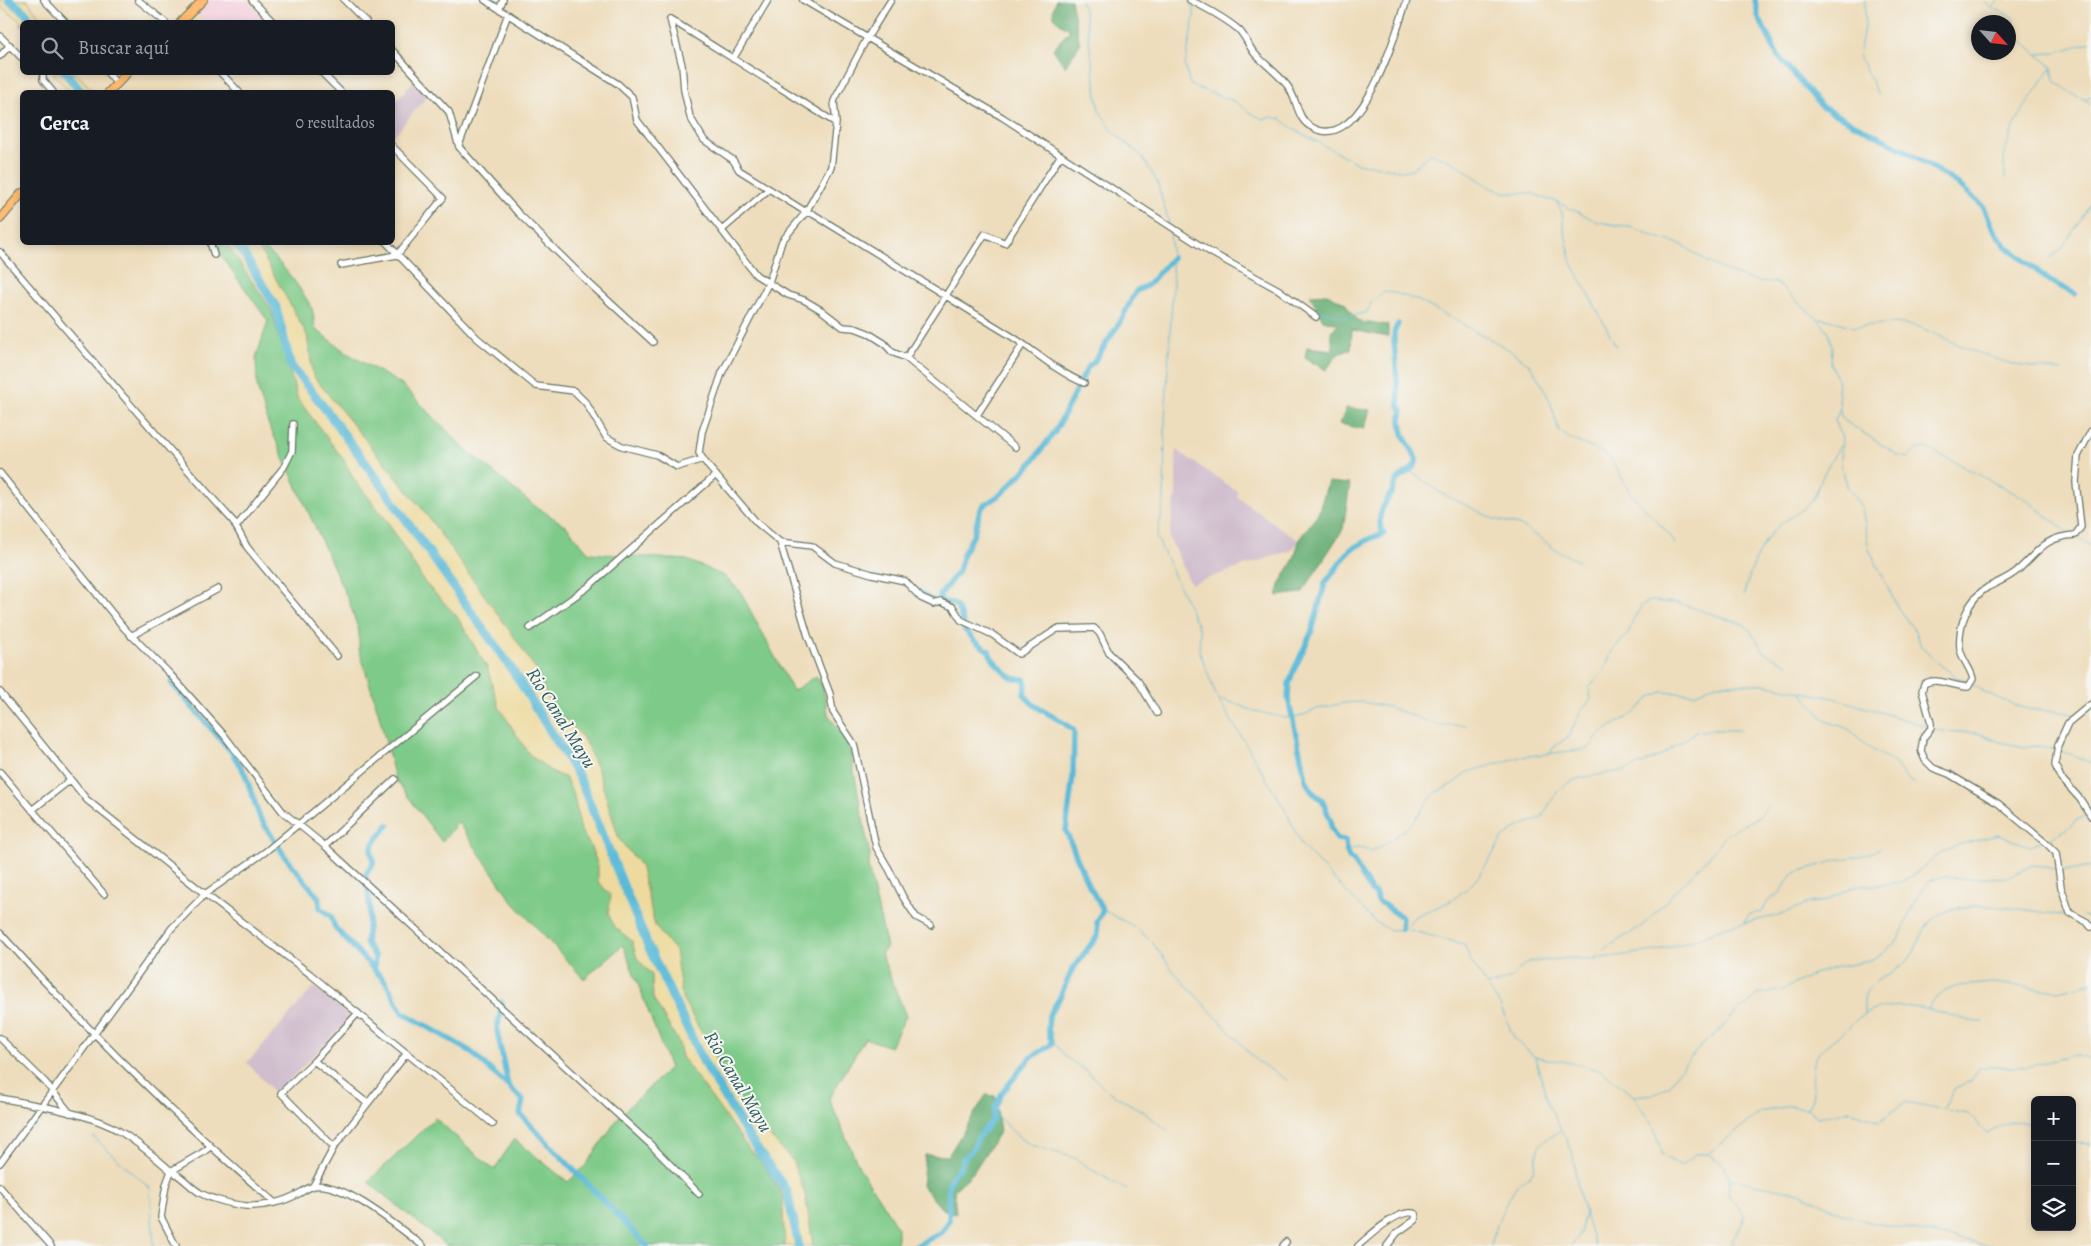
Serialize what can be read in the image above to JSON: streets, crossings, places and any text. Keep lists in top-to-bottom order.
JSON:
{
  "water": ["Rio Canal Mayu"],
  "north": "bottom right",
  "page": {
    "search": "Buscar aquí",
    "heading": ["Cerca", "0 resultados"],
    "map_buttons": ["+", "−"]
  }
}
